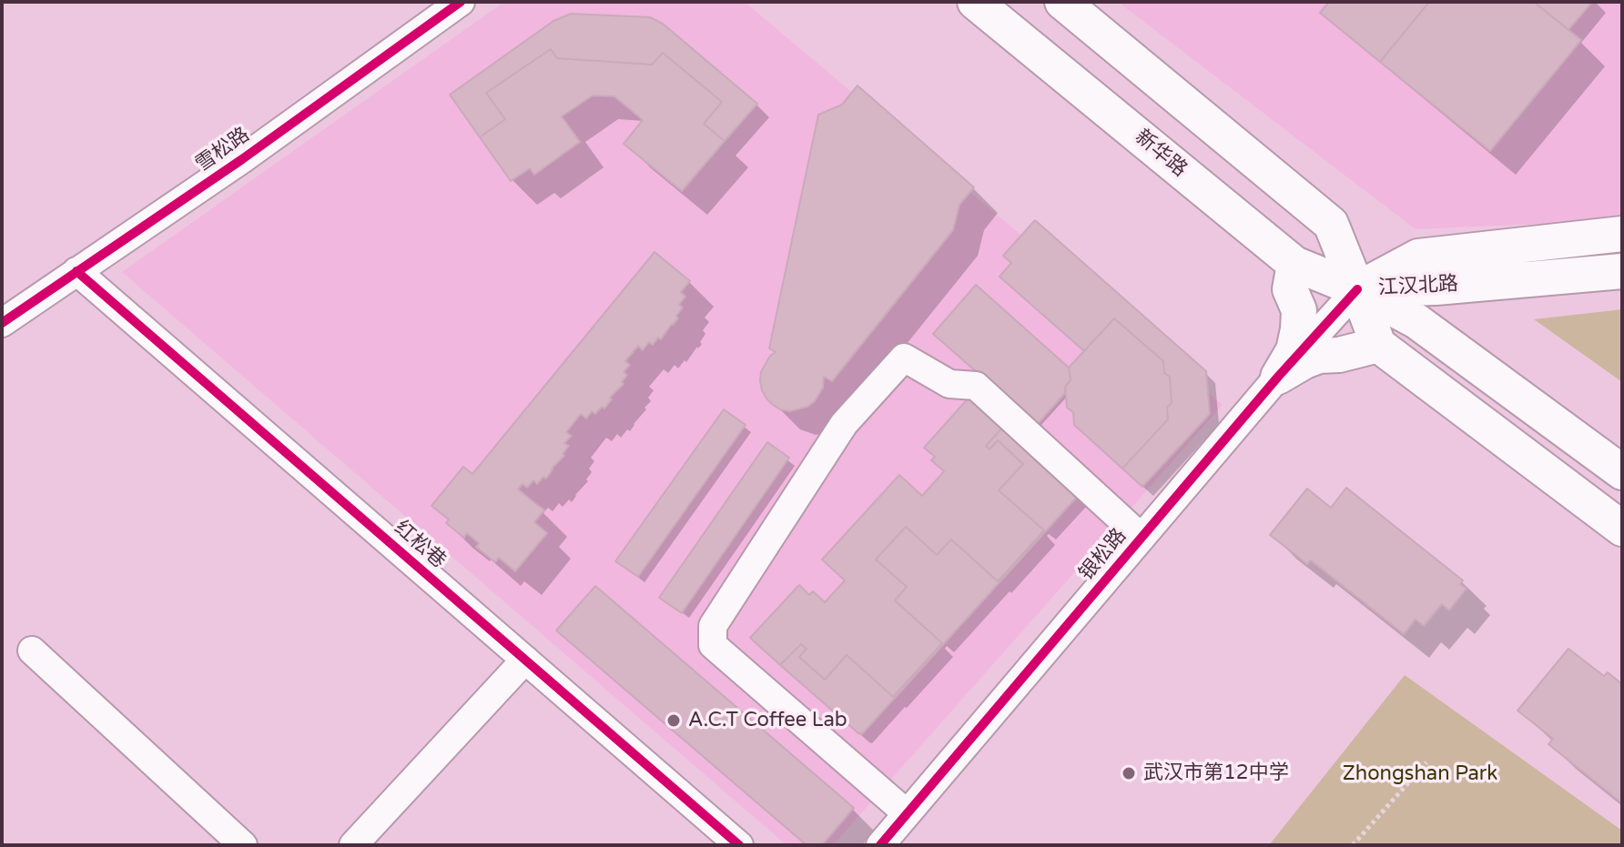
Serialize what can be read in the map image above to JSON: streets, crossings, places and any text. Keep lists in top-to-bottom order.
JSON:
{
  "streets": {
    "main road": ["新华路", "江汉北路"],
    "street": ["雪松路", "红松巷", "银松路"]
  },
  "crossings": [
    ["雪松路", "红松巷"],
    ["新华路", "江汉北路"],
    ["新华路", "银松路"],
    ["江汉北路", "银松路"]
  ],
  "parks": ["Zhongshan Park"],
  "places": ["A.C.T Coffee Lab", "武汉市第12中学"]
}
